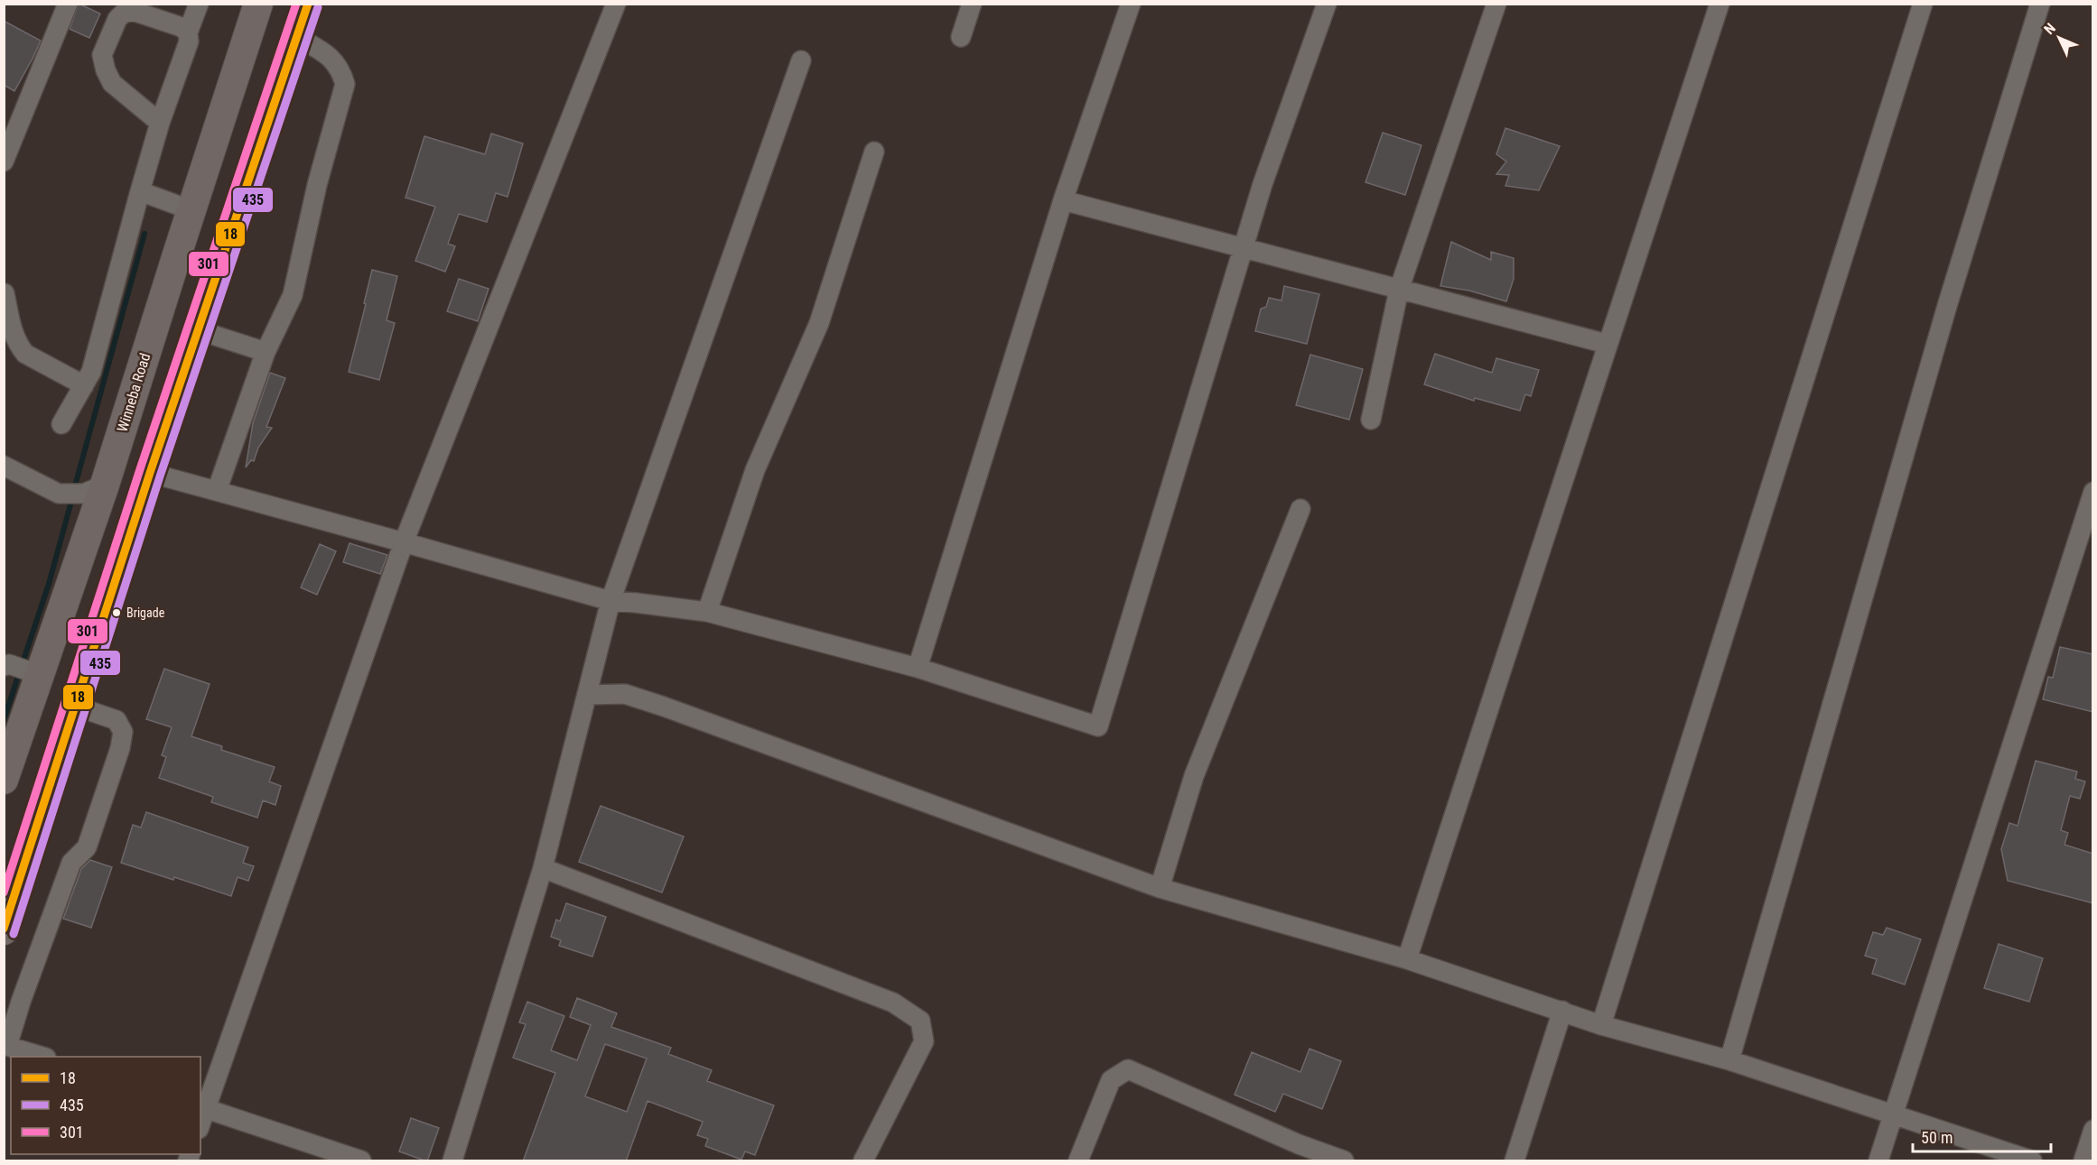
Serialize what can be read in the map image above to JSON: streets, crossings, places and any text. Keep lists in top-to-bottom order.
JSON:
{
  "streets": {
    "highway": ["Winneba Road"]
  },
  "places": ["Brigade"],
  "lines": ["transit line 18", "transit line 301", "transit line 435"],
  "legend": ["18", "435", "301"],
  "scale_bar": "50 m",
  "north": "top left"
}
